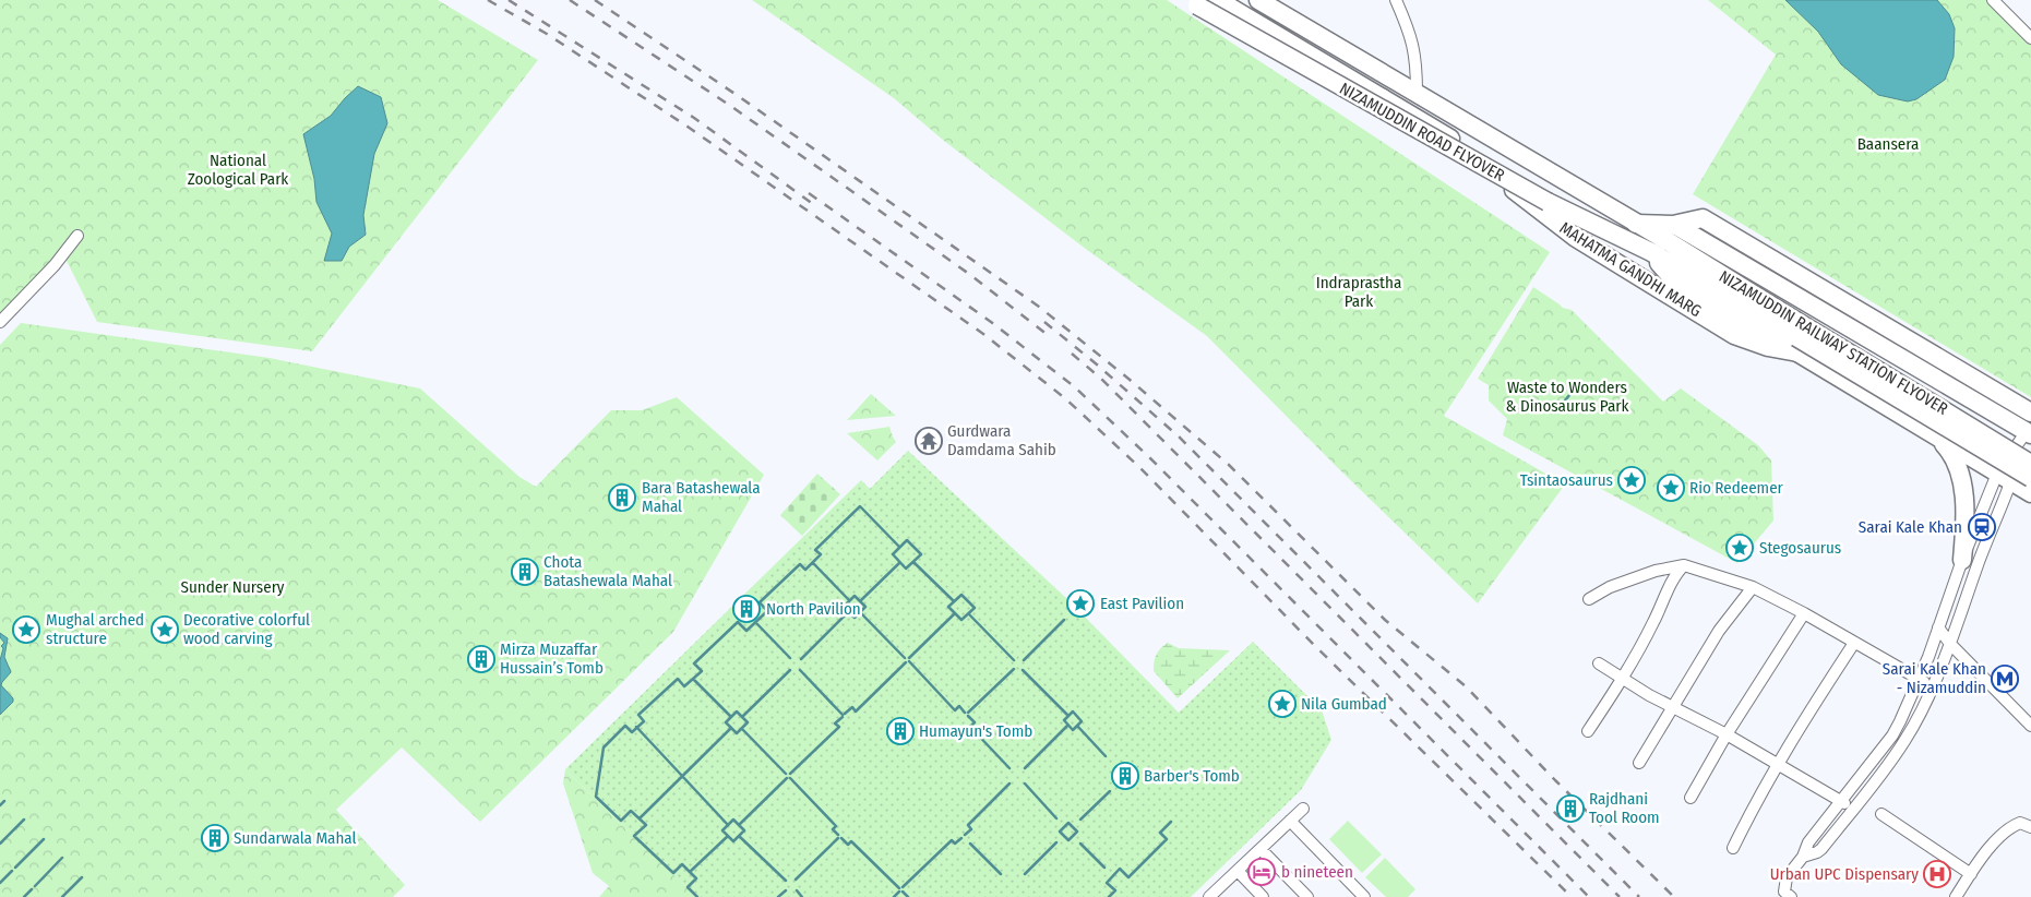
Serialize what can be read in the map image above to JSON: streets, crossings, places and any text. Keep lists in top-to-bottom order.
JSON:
{
  "streets": {
    "main road": ["NIZAMUDDIN ROAD FLYOVER", "MAHATMA GANDHI MARG", "NIZAMUDDIN RAILWAY STATION FLYOVER"]
  },
  "crossings": [
    ["NIZAMUDDIN ROAD FLYOVER", "NIZAMUDDIN RAILWAY STATION FLYOVER"]
  ],
  "parks": [
    "Baansera",
    "National Zoological Park",
    "Indraprastha Park",
    "Waste to Wonders & Dinosaurus Park",
    "Sunder Nursery"
  ],
  "places": {
    "temple": ["Gurdwara Damdama Sahib"],
    "place": [
      "Tsintaosaurus",
      "Rio Redeemer",
      "Stegosaurus",
      "East Pavilion",
      "Mughal arched structure",
      "Decorative colorful wood carving",
      "Nila Gumbad"
    ],
    "building": [
      "Bara Batashewala Mahal",
      "Chota Batashewala Mahal",
      "North Pavilion",
      "Mirza Muzaffar Hussain’s Tomb",
      "Humayun's Tomb",
      "Barber's Tomb",
      "Rajdhani Tool Room",
      "Sundarwala Mahal"
    ],
    "station": ["Sarai Kale Khan"],
    "metro station": ["Sarai Kale Khan - Nizamuddin"],
    "hotel": ["b nineteen"],
    "hospital": ["Urban UPC Dispensary"]
  }
}
